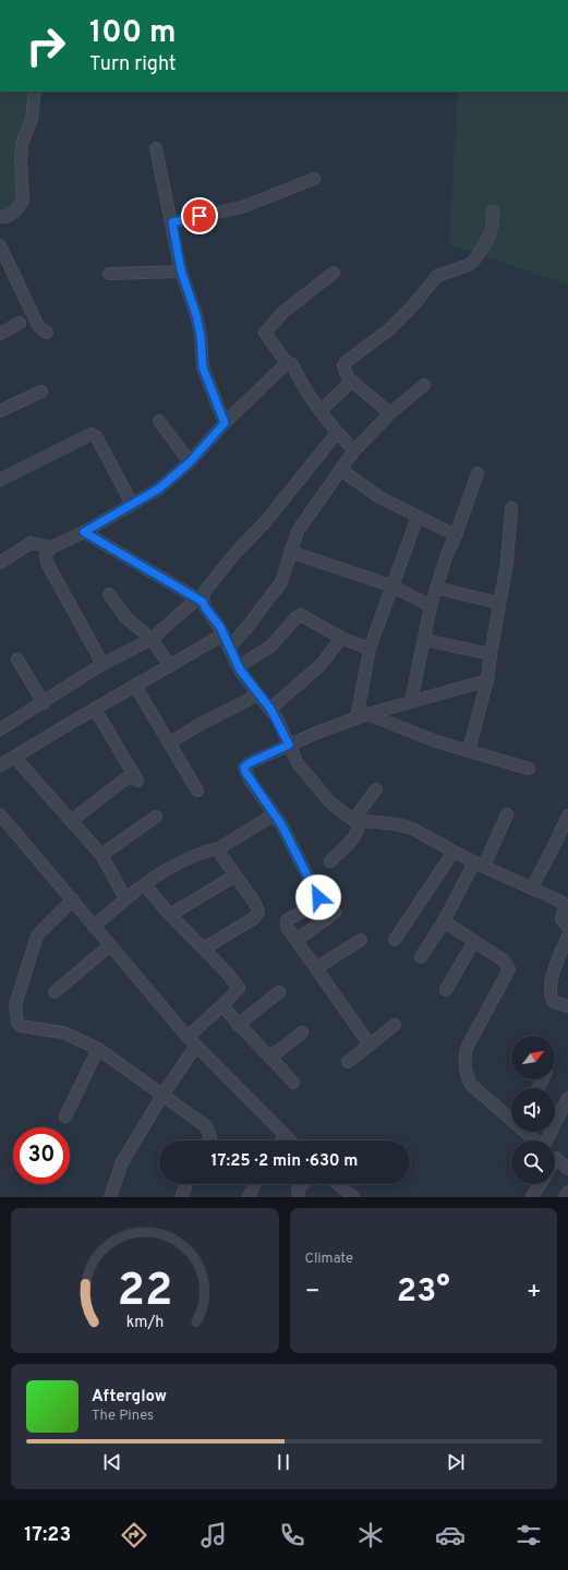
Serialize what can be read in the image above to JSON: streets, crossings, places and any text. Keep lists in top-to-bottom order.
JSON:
{
  "north": "top right",
  "page": {
    "turn": ["100 m", "Turn right"],
    "limit": "30",
    "trip": "17:25 · 2 min · 630 m",
    "tile": "Climate",
    "heat": ["−", "23°", "+"],
    "song": ["Afterglow", "The Pines"],
    "tabs": "17:23",
    "gauge": ["22", "km/h"]
  }
}
